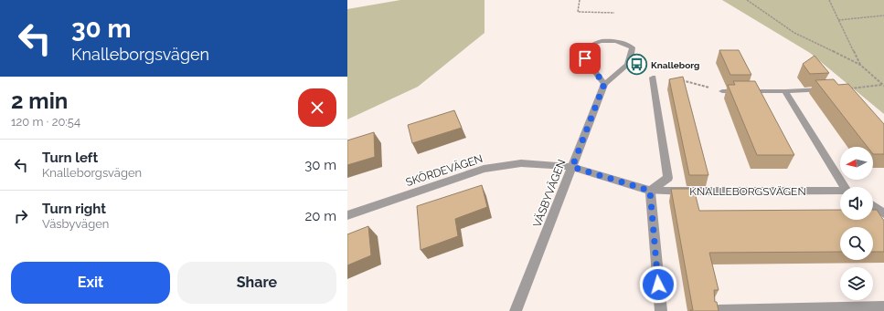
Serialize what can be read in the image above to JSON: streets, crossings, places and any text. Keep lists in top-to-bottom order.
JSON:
{
  "streets": {
    "street": ["SKÖRDEVÄGEN", "KNALLEBORGSVÄGEN", "VÄSBYVÄGEN"]
  },
  "crossings": [
    ["SKÖRDEVÄGEN", "KNALLEBORGSVÄGEN"],
    ["SKÖRDEVÄGEN", "VÄSBYVÄGEN"],
    ["KNALLEBORGSVÄGEN", "VÄSBYVÄGEN"]
  ],
  "places": {
    "bus stop": ["Knalleborg"]
  },
  "north": "left",
  "page": {
    "turn": ["30 m", "Knalleborgsvägen"],
    "heading": ["2 min", "120 m · 20:54"],
    "list": [
      {
        "name": "Turn left",
        "note": "Knalleborgsvägen",
        "value": "30 m"
      },
      {
        "name": "Turn right",
        "note": "Väsbyvägen",
        "value": "20 m"
      }
    ],
    "buttons": ["Exit", "Share"]
  }
}
